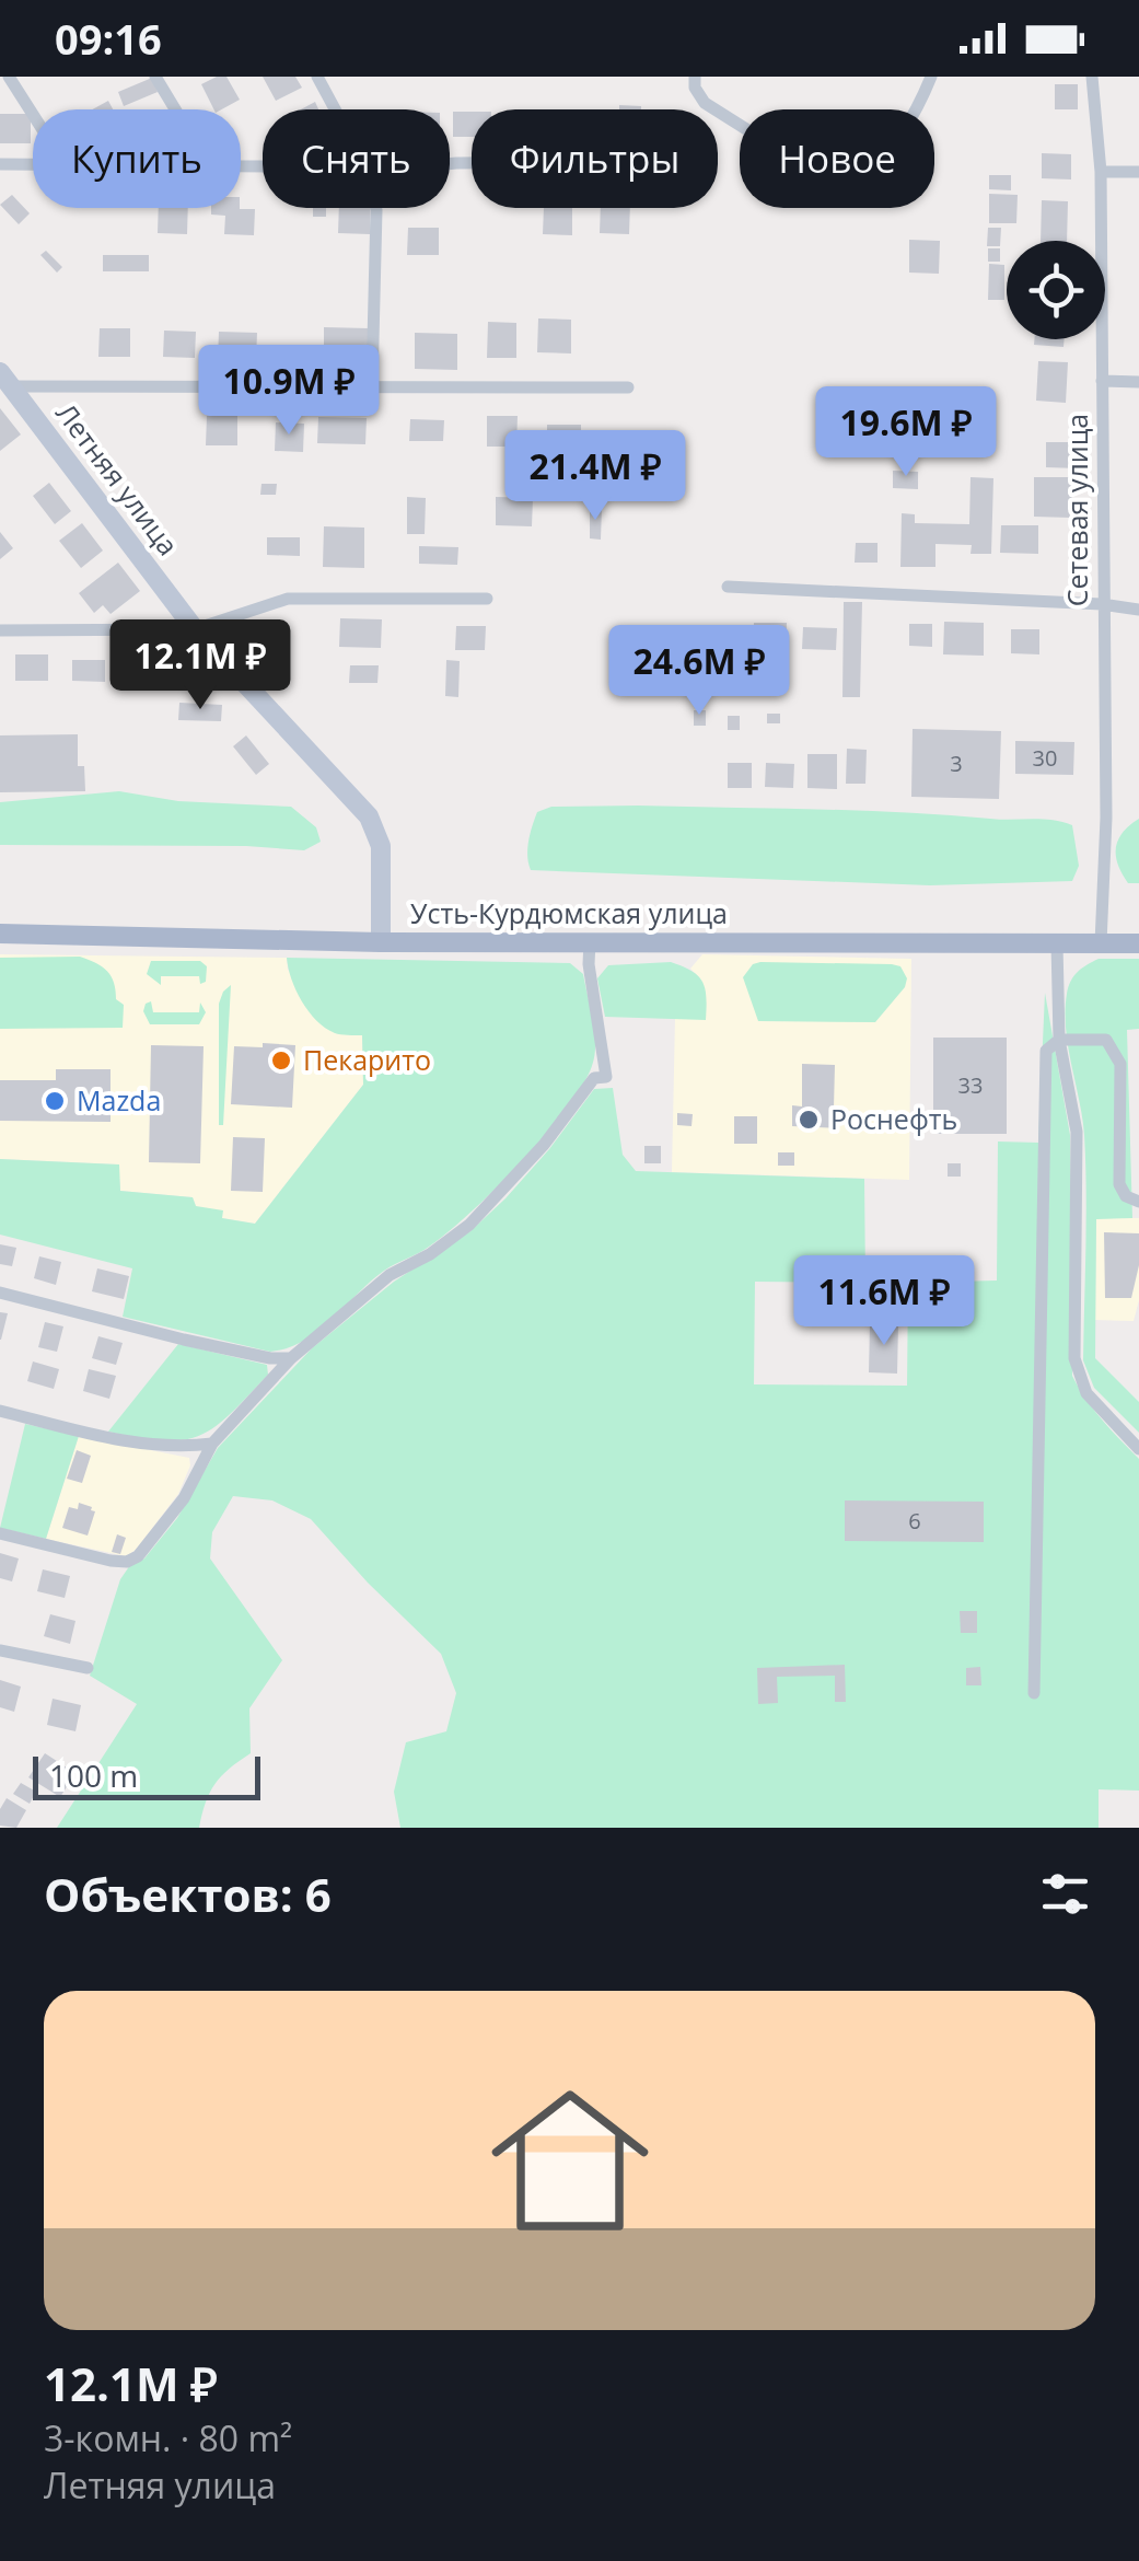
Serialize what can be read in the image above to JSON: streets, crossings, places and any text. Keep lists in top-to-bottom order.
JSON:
{
  "streets": {
    "main road": ["Усть-Курдюмская улица"],
    "street": ["Летняя улица", "Сетевая улица"]
  },
  "crossings": [
    ["Летняя улица", "Усть-Курдюмская улица"],
    ["Сетевая улица", "Усть-Курдюмская улица"]
  ],
  "places": ["Пекарито", "Mazda", "Роснефть"],
  "house_numbers": [
    "30",
    "3",
    "33",
    "6"
  ],
  "scale_bar": "100 m",
  "page": {
    "status": "09:16",
    "chip": [
      "Купить",
      "Снять",
      "Фильтры",
      "Новое"
    ],
    "price": [
      "10.9M ₽",
      "19.6M ₽",
      "21.4M ₽",
      "12.1M ₽",
      "24.6M ₽",
      "11.6M ₽"
    ],
    "scale": "100 m",
    "heading": "Объектов: 6",
    "list": [
      {
        "name": "12.1M ₽",
        "note": "3-комн. · 80 m² · Летняя улица"
      }
    ]
  }
}
